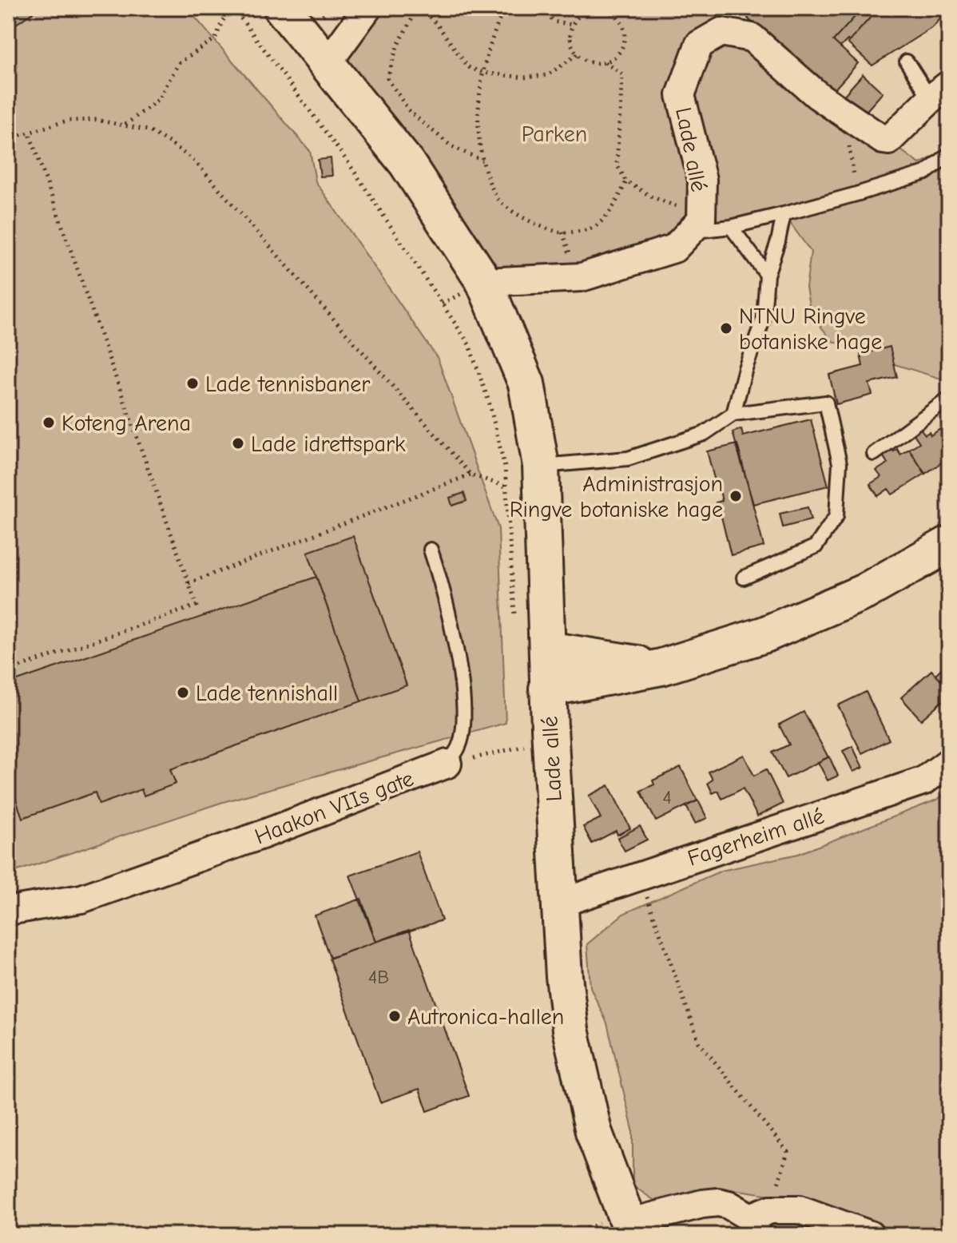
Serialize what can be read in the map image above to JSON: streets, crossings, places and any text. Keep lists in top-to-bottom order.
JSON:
{
  "streets": {
    "street": ["Lade allé", "Haakon VIIs gate", "Fagerheim allé"]
  },
  "crossings": [
    ["Lade allé", "Fagerheim allé"]
  ],
  "parks": ["Parken"],
  "places": [
    "NTNU Ringve botaniske hage",
    "Lade tennisbaner",
    "Koteng Arena",
    "Lade idrettspark",
    "Administrasjon Ringve botaniske hage",
    "Lade tennishall",
    "Autronica-hallen"
  ],
  "house_numbers": ["4", "4B"]
}
